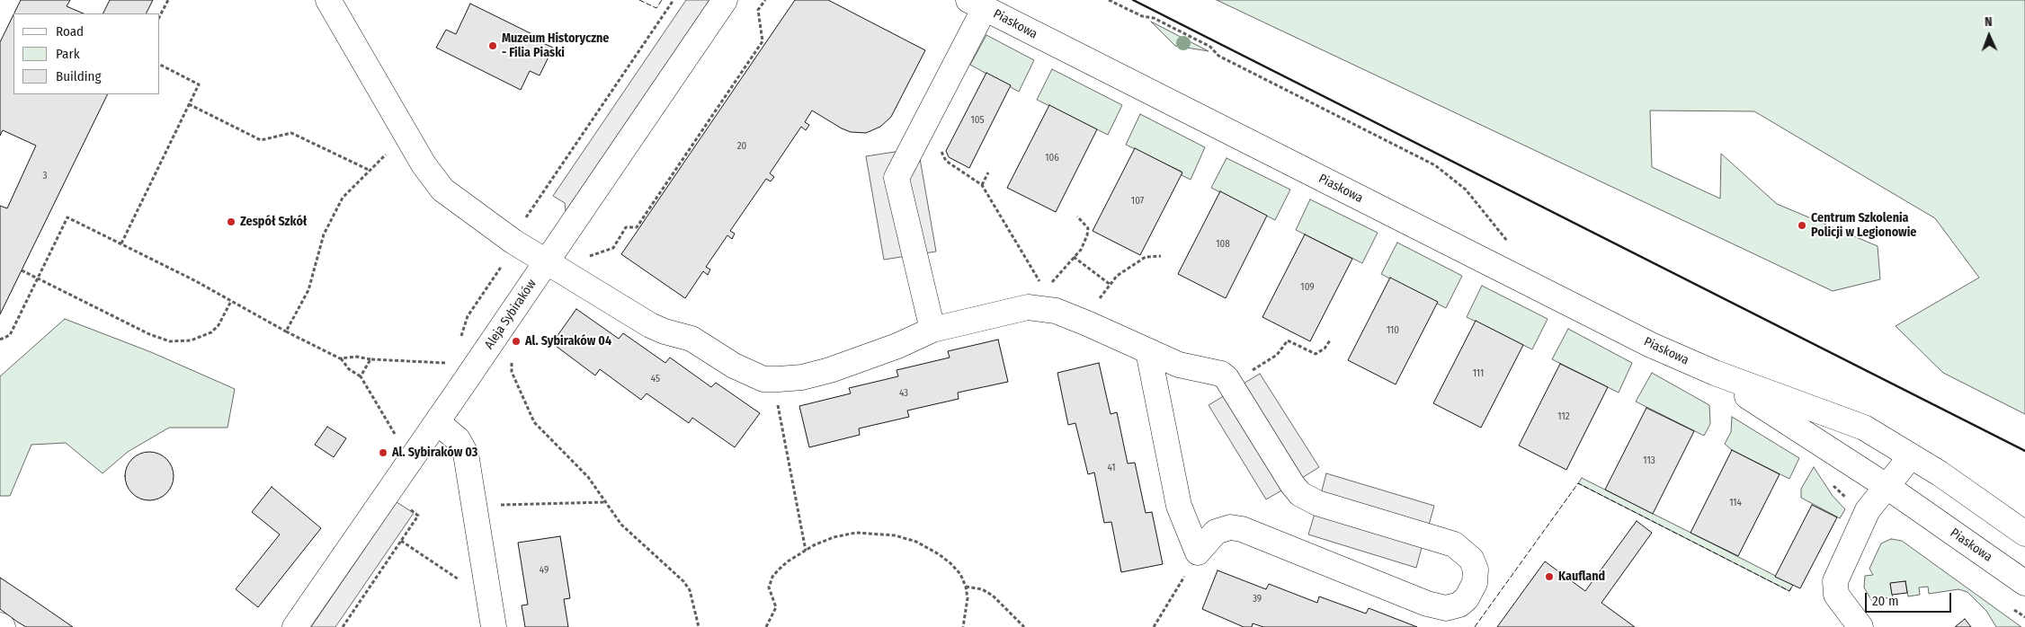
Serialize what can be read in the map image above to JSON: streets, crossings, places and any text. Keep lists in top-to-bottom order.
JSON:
{
  "streets": {
    "street": ["Piaskowa", "Aleja Sybiraków"]
  },
  "places": [
    "Muzeum Historyczne - Filia Piaski",
    "Zespół Szkół",
    "Centrum Szkolenia Policji w Legionowie",
    "Al. Sybiraków 04",
    "Al. Sybiraków 03",
    "Kaufland"
  ],
  "house_numbers": [
    "105",
    "20",
    "106",
    "3",
    "107",
    "108",
    "109",
    "110",
    "111",
    "45",
    "43",
    "112",
    "113",
    "41",
    "114",
    "49",
    "39"
  ],
  "legend": ["Road", "Park", "Building"],
  "scale_bar": "20 m",
  "north": "top"
}
